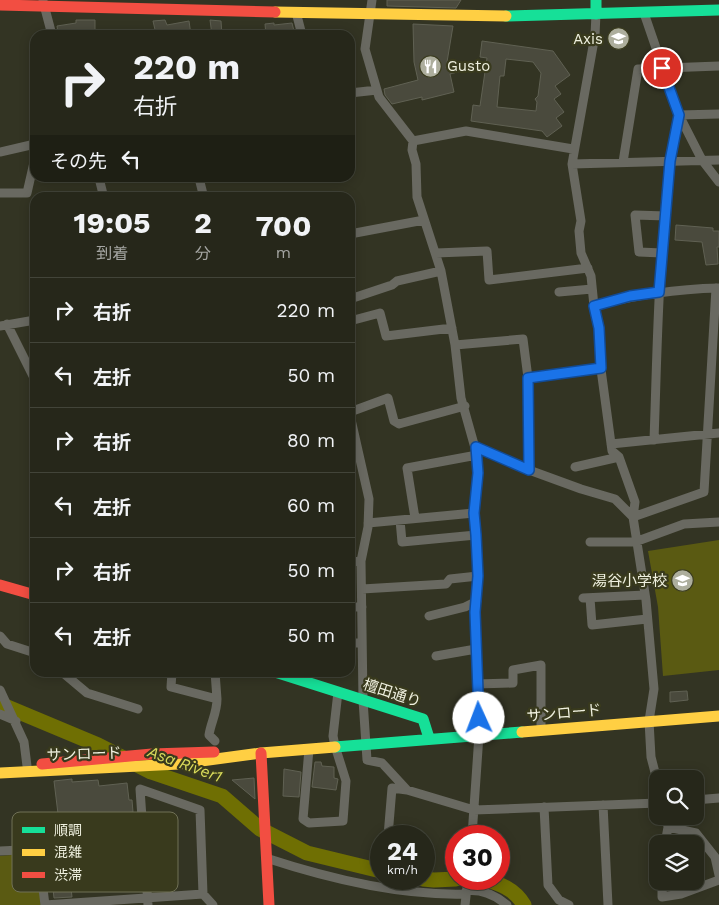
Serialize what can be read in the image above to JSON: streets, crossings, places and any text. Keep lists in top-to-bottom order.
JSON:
{
  "streets": {
    "street": ["檀田通り", "サンロード"]
  },
  "crossings": [
    ["檀田通り", "サンロード"]
  ],
  "water": ["Asa River1"],
  "places": {
    "school or university": ["Axis", "湯谷小学校"],
    "restaurant": ["Gusto"]
  },
  "legend": ["順調", "混雑", "渋滞"],
  "page": {
    "turn": ["220 m", "右折"],
    "then": "その先",
    "eta": [
      "19:05",
      "到着",
      "2",
      "分",
      "700",
      "m"
    ],
    "list": [
      {
        "name": "右折",
        "value": "220 m"
      },
      {
        "name": "左折",
        "value": "50 m"
      },
      {
        "name": "右折",
        "value": "80 m"
      },
      {
        "name": "左折",
        "value": "60 m"
      },
      {
        "name": "右折",
        "value": "50 m"
      },
      {
        "name": "左折",
        "value": "50 m"
      }
    ],
    "speed": "24 km/h",
    "limit": "30"
  }
}
